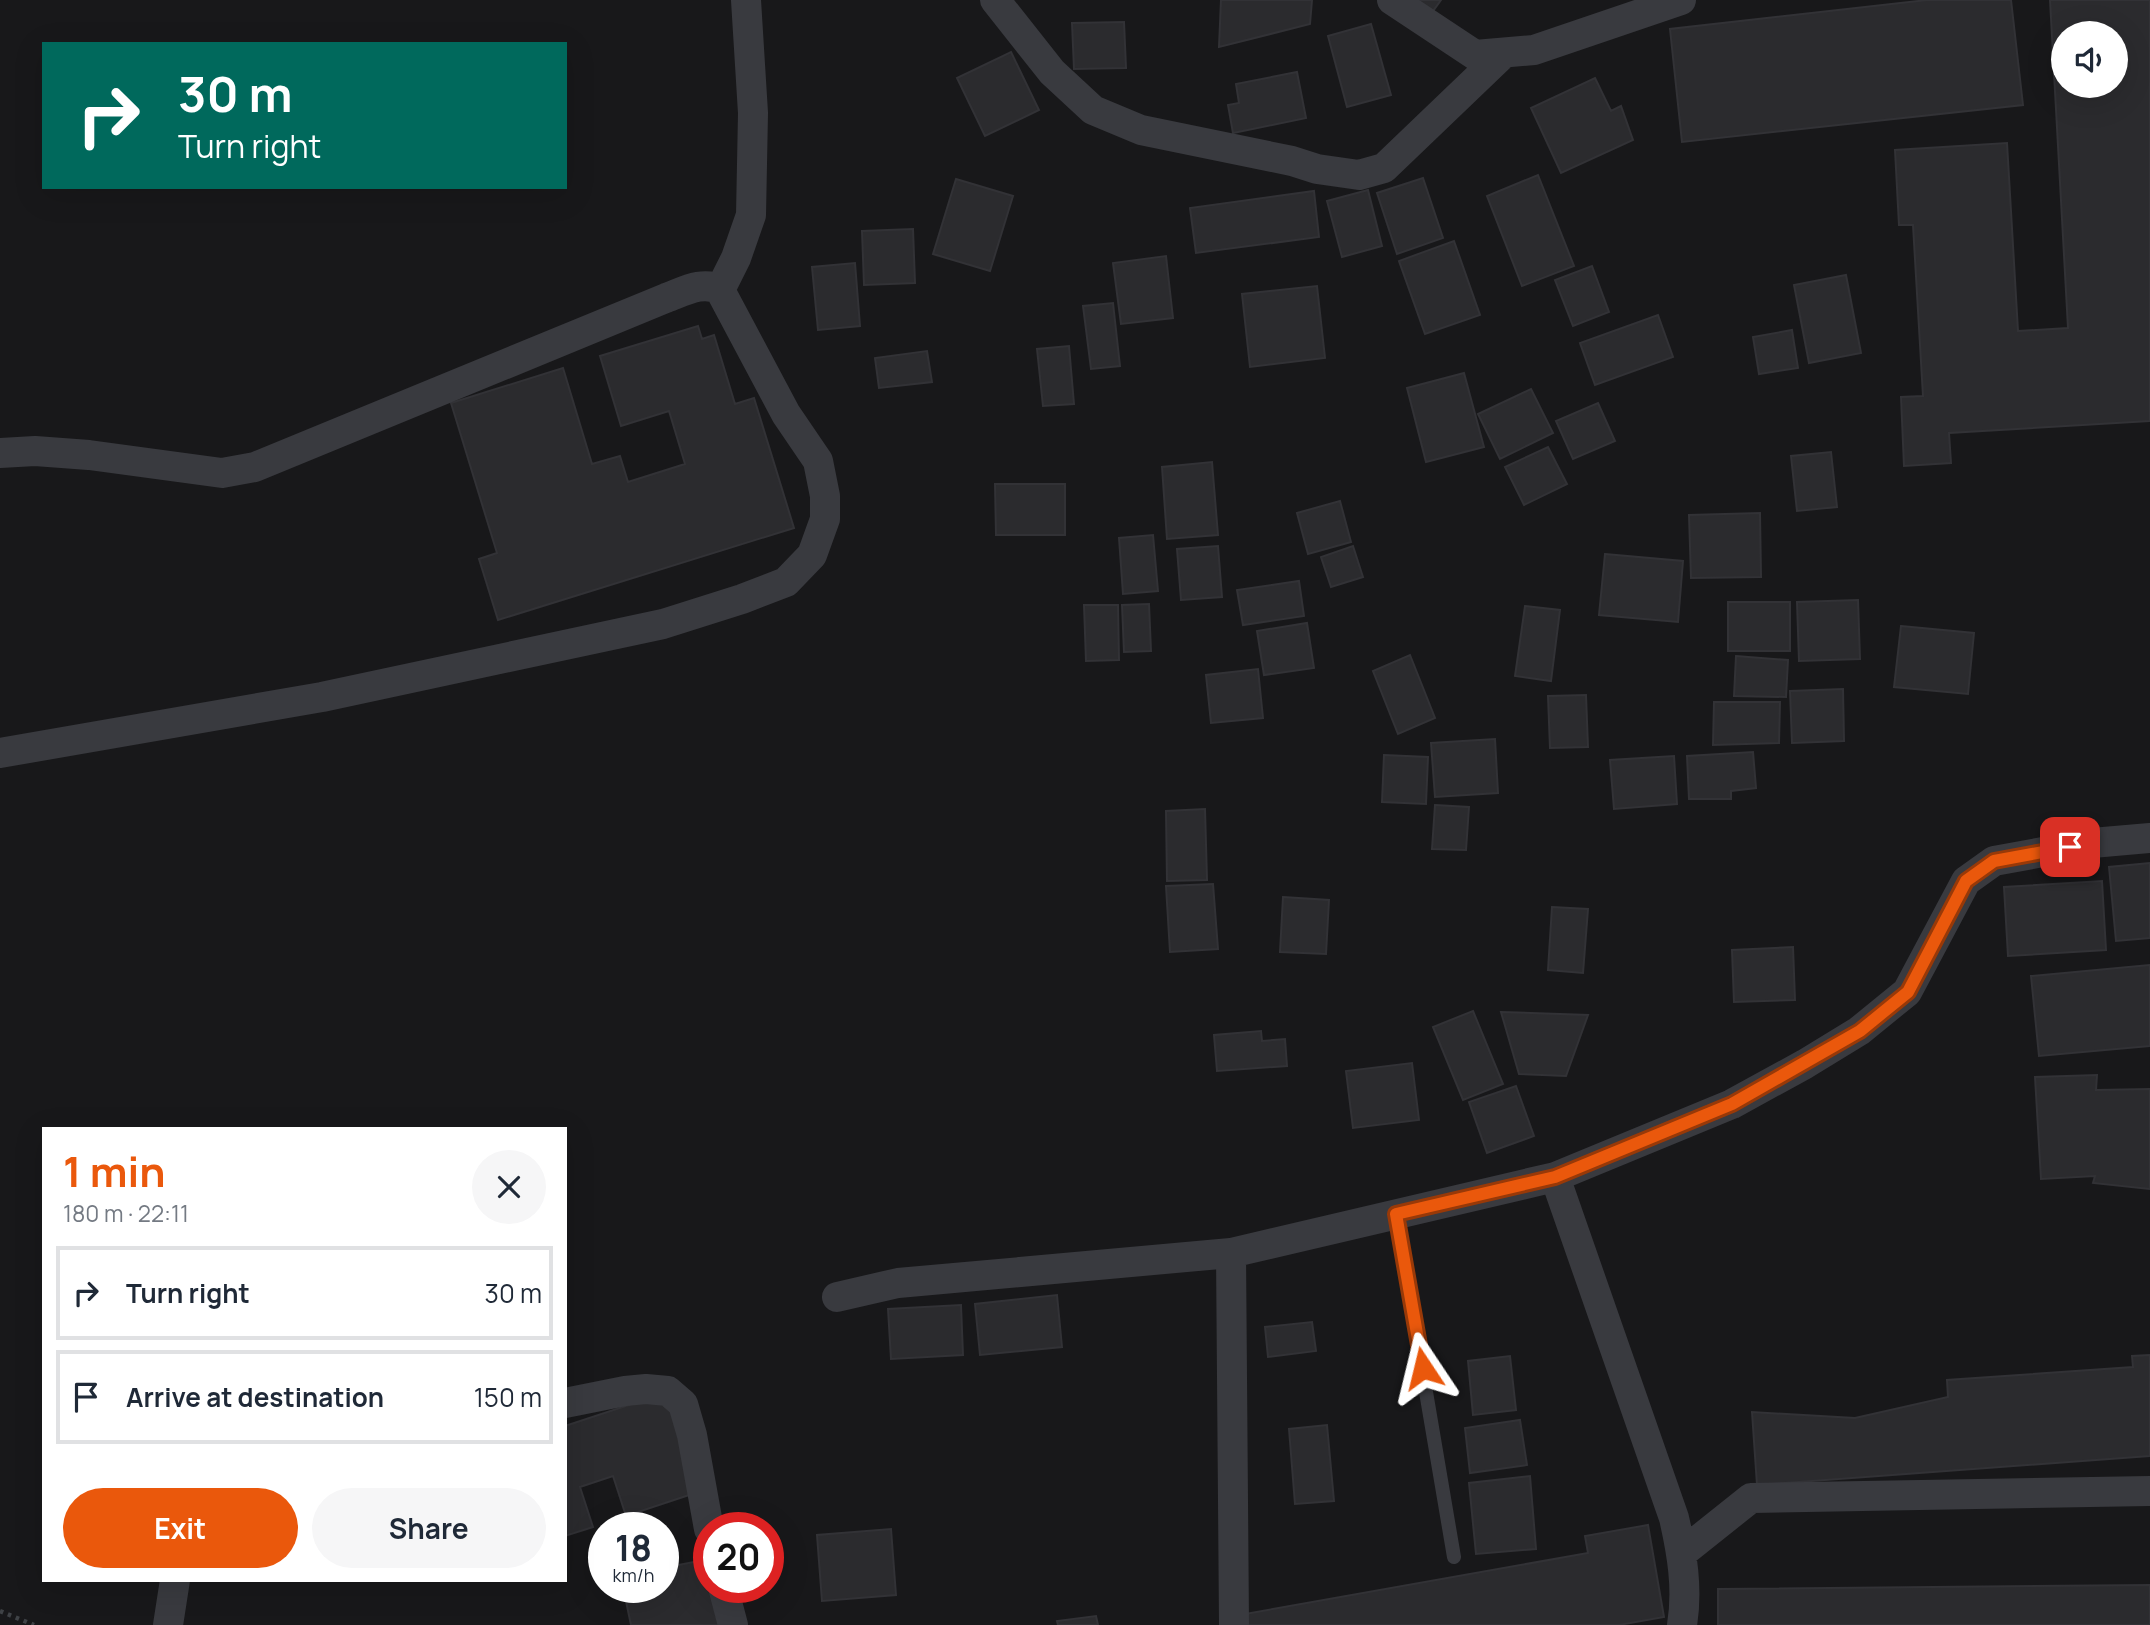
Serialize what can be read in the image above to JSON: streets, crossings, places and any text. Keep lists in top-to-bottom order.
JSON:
{
  "page": {
    "turn": ["30 m", "Turn right"],
    "heading": ["1 min", "180 m · 22:11"],
    "list": [
      {
        "name": "Turn right",
        "value": "30 m"
      },
      {
        "name": "Arrive at destination",
        "value": "150 m"
      }
    ],
    "buttons": ["Exit", "Share"],
    "speed": "18 km/h",
    "limit": "20"
  }
}
